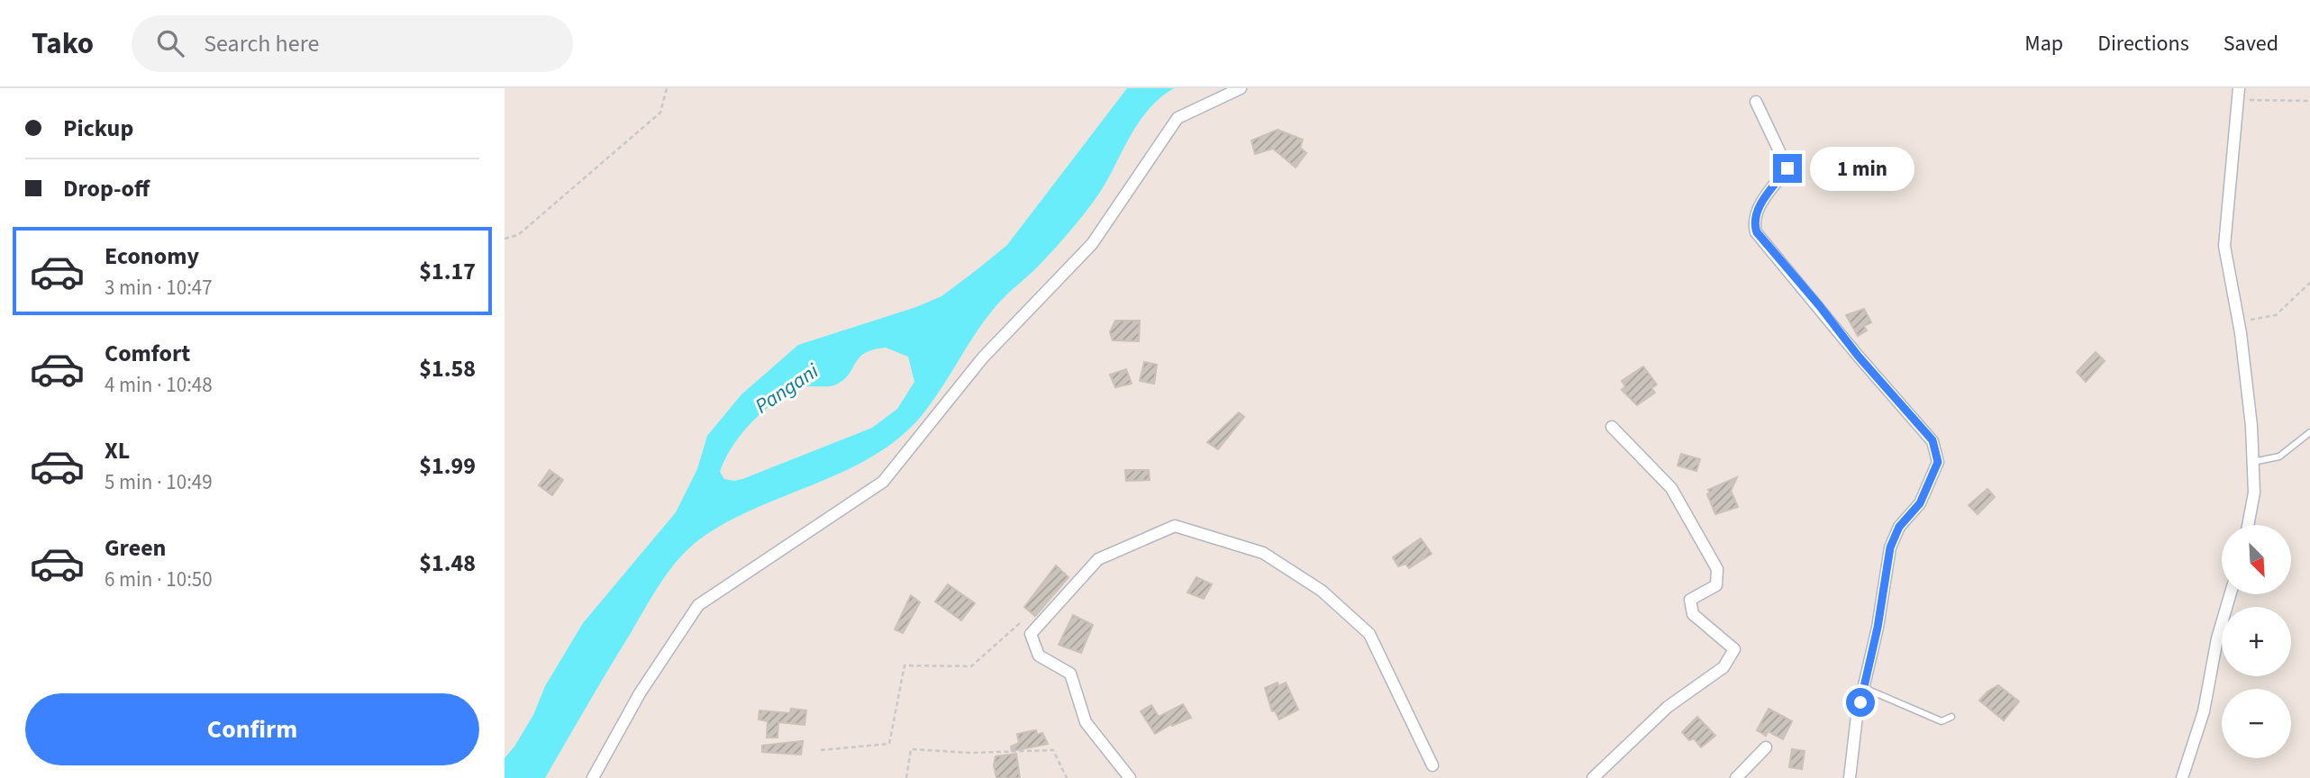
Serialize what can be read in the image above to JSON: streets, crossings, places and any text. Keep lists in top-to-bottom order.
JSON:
{
  "water": ["Pangani"],
  "north": "bottom right",
  "page": {
    "header": "Tako",
    "search": "Search here",
    "nav": ["Map", "Directions", "Saved"],
    "banner": ["Pickup", "Drop-off"],
    "bubble": "1 min",
    "list": [
      {
        "name": "Economy",
        "note": "3 min · 10:47",
        "value": "$1.17"
      },
      {
        "name": "Comfort",
        "note": "4 min · 10:48",
        "value": "$1.58"
      },
      {
        "name": "XL",
        "note": "5 min · 10:49",
        "value": "$1.99"
      },
      {
        "name": "Green",
        "note": "6 min · 10:50",
        "value": "$1.48"
      }
    ],
    "map_buttons": ["+", "−"],
    "buttons": "Confirm"
  }
}
